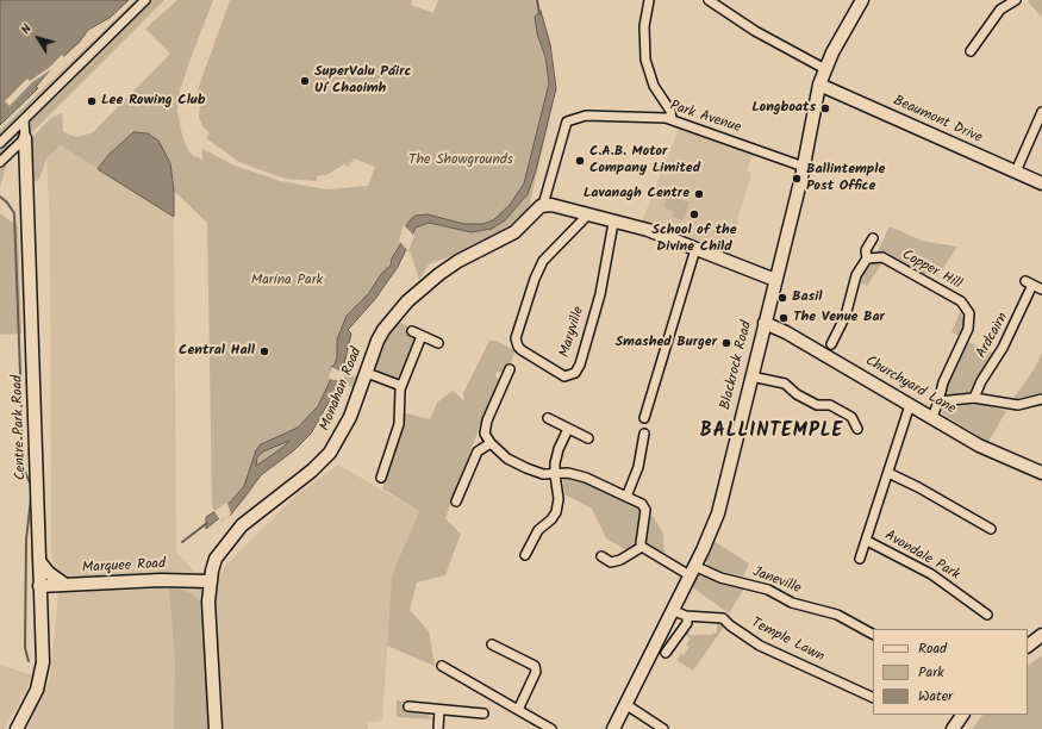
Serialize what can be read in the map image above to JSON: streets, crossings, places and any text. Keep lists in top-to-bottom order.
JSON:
{
  "streets": {
    "street": [
      "Park Avenue",
      "Beaumont Drive",
      "Copper Hill",
      "Maryville",
      "Ardcairn",
      "Blackrock Road",
      "Churchyard Lane",
      "Monahan Road",
      "Centre Park Road",
      "Avondale Park",
      "Marquee Road",
      "Janeville",
      "Temple Lawn"
    ]
  },
  "crossings": [
    ["Park Avenue", "Blackrock Road"],
    ["Park Avenue", "Monahan Road"],
    ["Beaumont Drive", "Blackrock Road"],
    ["Copper Hill", "Churchyard Lane"],
    ["Blackrock Road", "Churchyard Lane"],
    ["Blackrock Road", "Janeville"],
    ["Blackrock Road", "Temple Lawn"],
    ["Churchyard Lane", "Avondale Park"],
    ["Monahan Road", "Marquee Road"],
    ["Centre Park Road", "Marquee Road"]
  ],
  "districts": ["BALLINTEMPLE"],
  "parks": ["The Showgrounds", "Marina Park"],
  "places": [
    "SuperValu Páirc Uí Chaoimh",
    "Lee Rowing Club",
    "Longboats",
    "C.A.B. Motor Company Limited",
    "Ballintemple Post Office",
    "Lavanagh Centre",
    "School of the Divine Child",
    "Basil",
    "The Venue Bar",
    "Smashed Burger",
    "Central Hall"
  ],
  "legend": ["Road", "Park", "Water"],
  "north": "top left"
}
